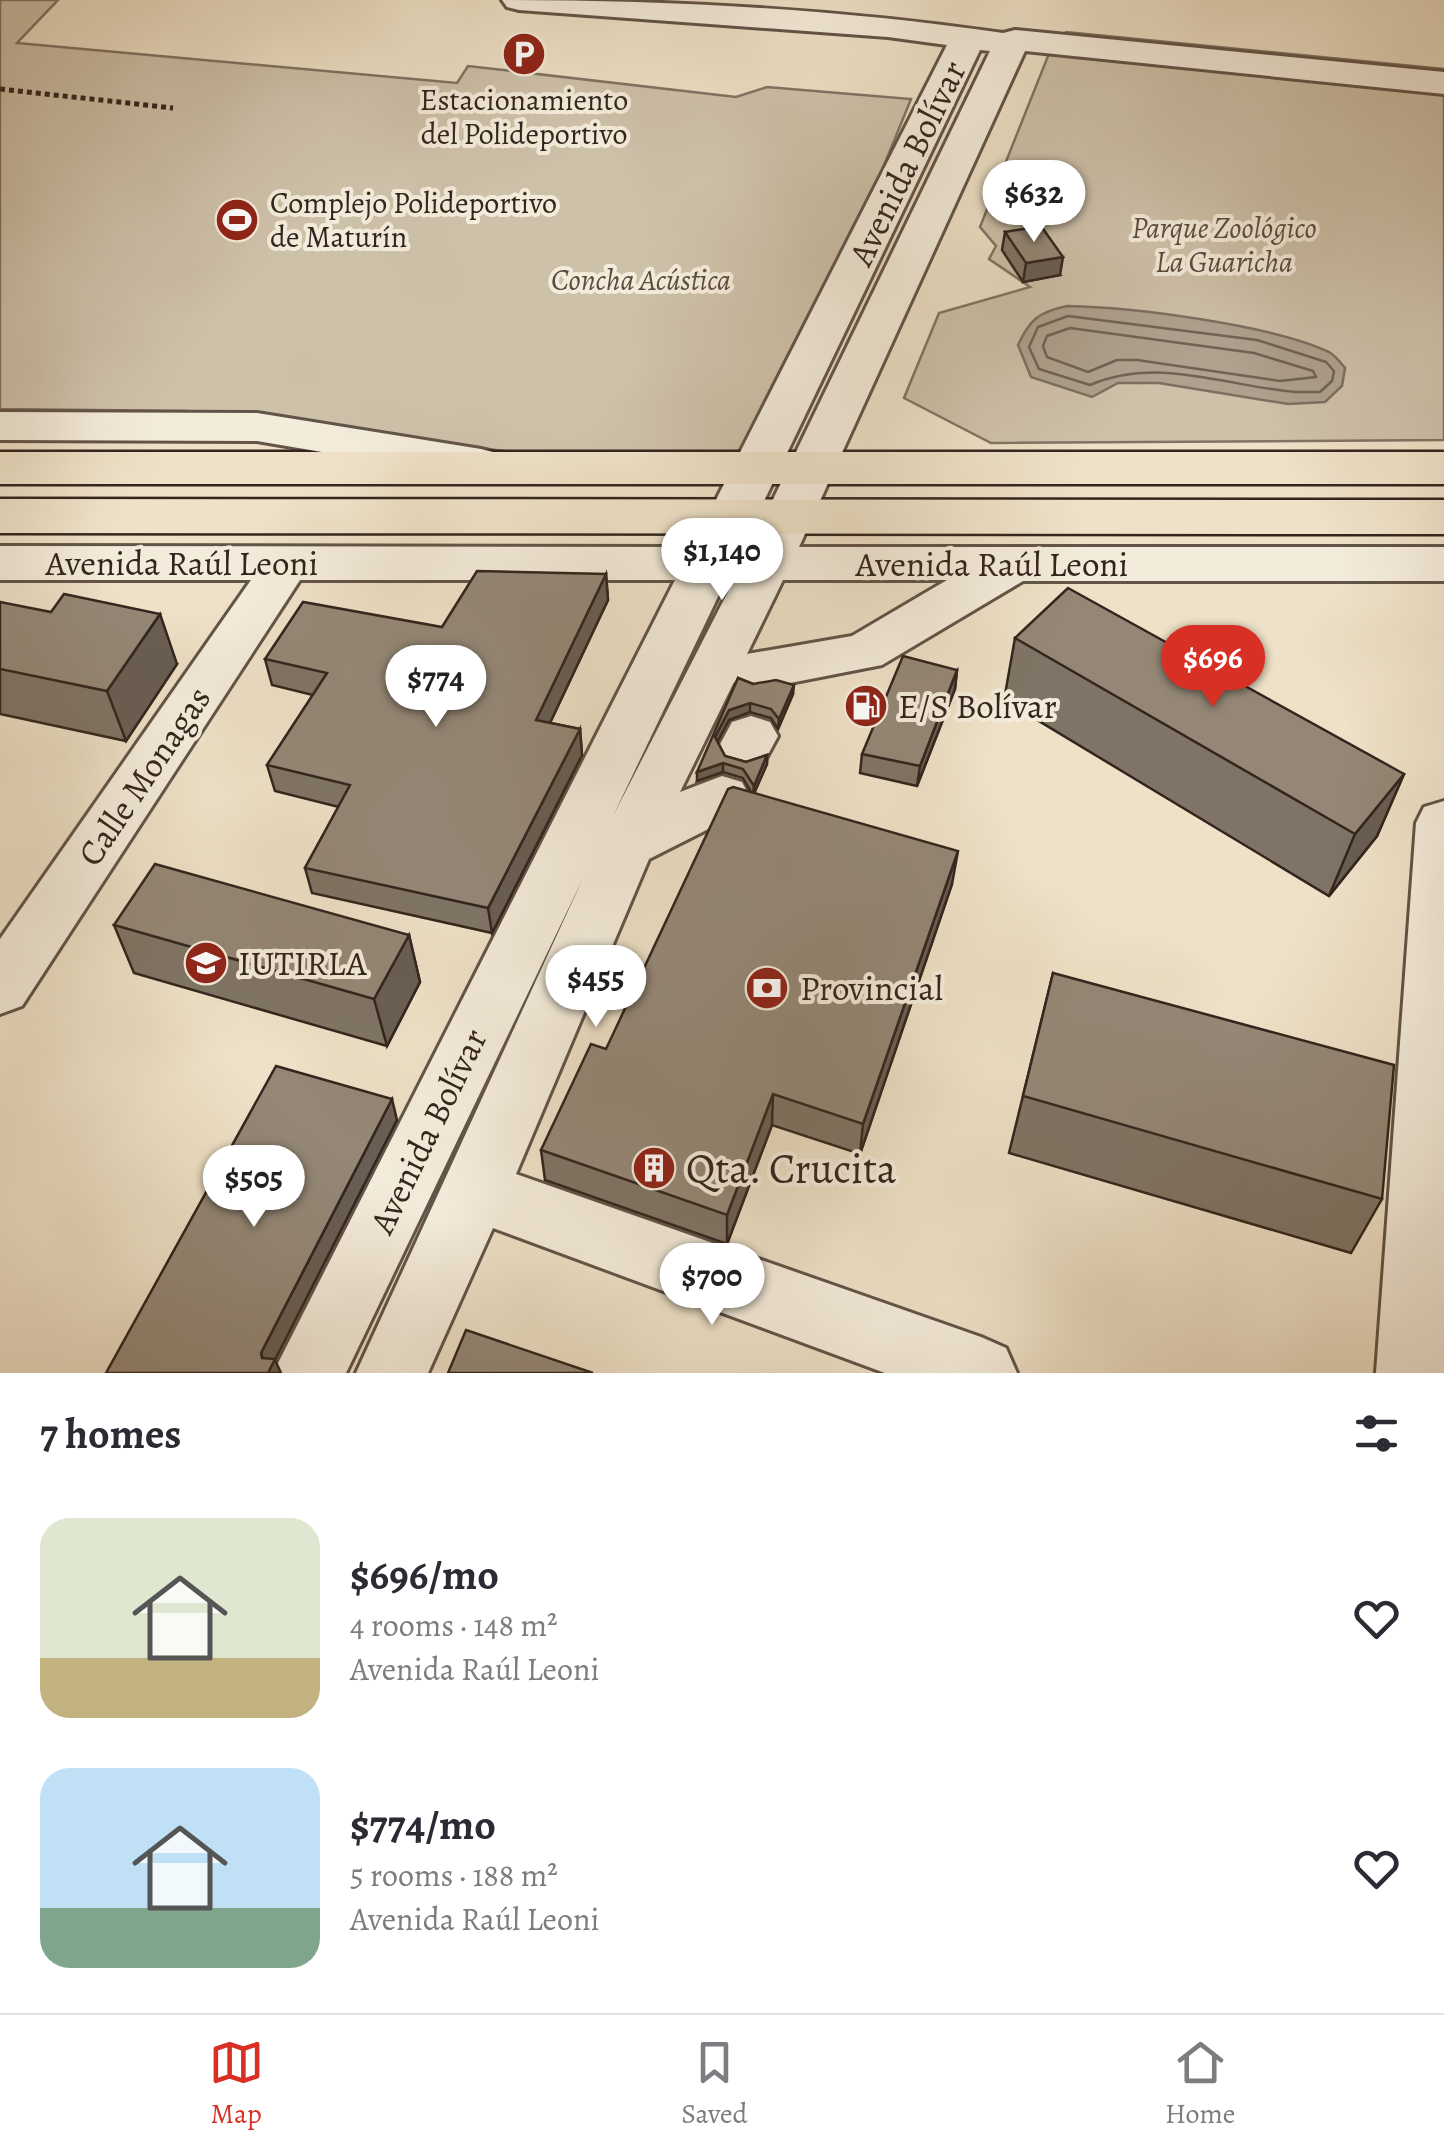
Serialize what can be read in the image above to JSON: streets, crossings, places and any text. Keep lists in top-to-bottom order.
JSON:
{
  "streets": {
    "highway": ["Avenida Raúl Leoni"],
    "street": ["Avenida Bolívar", "Calle Monagas"]
  },
  "crossings": [
    ["Avenida Bolívar", "Avenida Raúl Leoni"],
    ["Avenida Raúl Leoni", "Calle Monagas"]
  ],
  "parks": ["Parque Zoológico La Guaricha", "Concha Acústica"],
  "places": {
    "parking": ["Estacionamiento del Polideportivo"],
    "sports": ["Complejo Polideportivo de Maturín"],
    "fuel station": ["E/S Bolívar"],
    "school or university": ["IUTIRLA"],
    "bank": ["Provincial"],
    "building": ["Qta. Crucita"]
  },
  "page": {
    "price": [
      "$632",
      "$1,140",
      "$696",
      "$774",
      "$455",
      "$505",
      "$700"
    ],
    "heading": "7 homes",
    "list": [
      {
        "name": "$696/mo",
        "note": "4 rooms · 148 m² · Avenida Raúl Leoni"
      },
      {
        "name": "$774/mo",
        "note": "5 rooms · 188 m² · Avenida Raúl Leoni"
      }
    ],
    "tabs": ["Map", "Saved", "Home"]
  }
}
